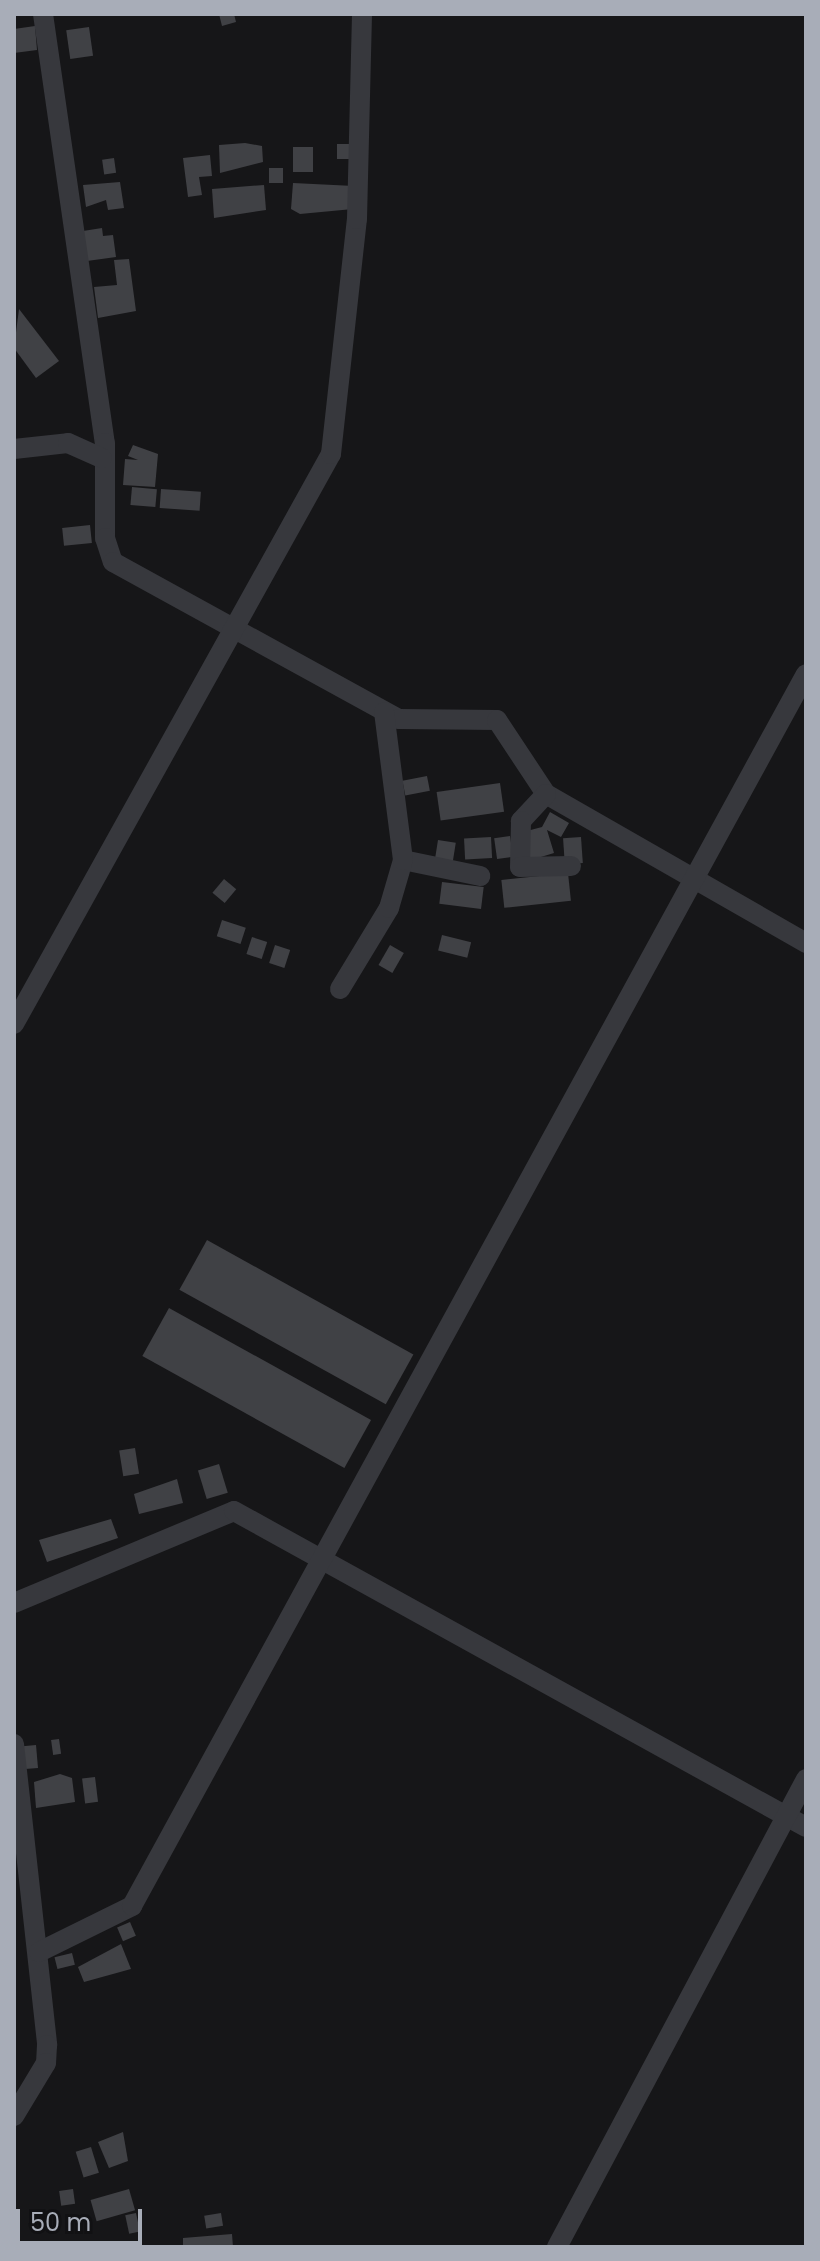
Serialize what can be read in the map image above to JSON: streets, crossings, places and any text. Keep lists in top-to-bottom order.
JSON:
{
  "scale_bar": "50 m"
}
